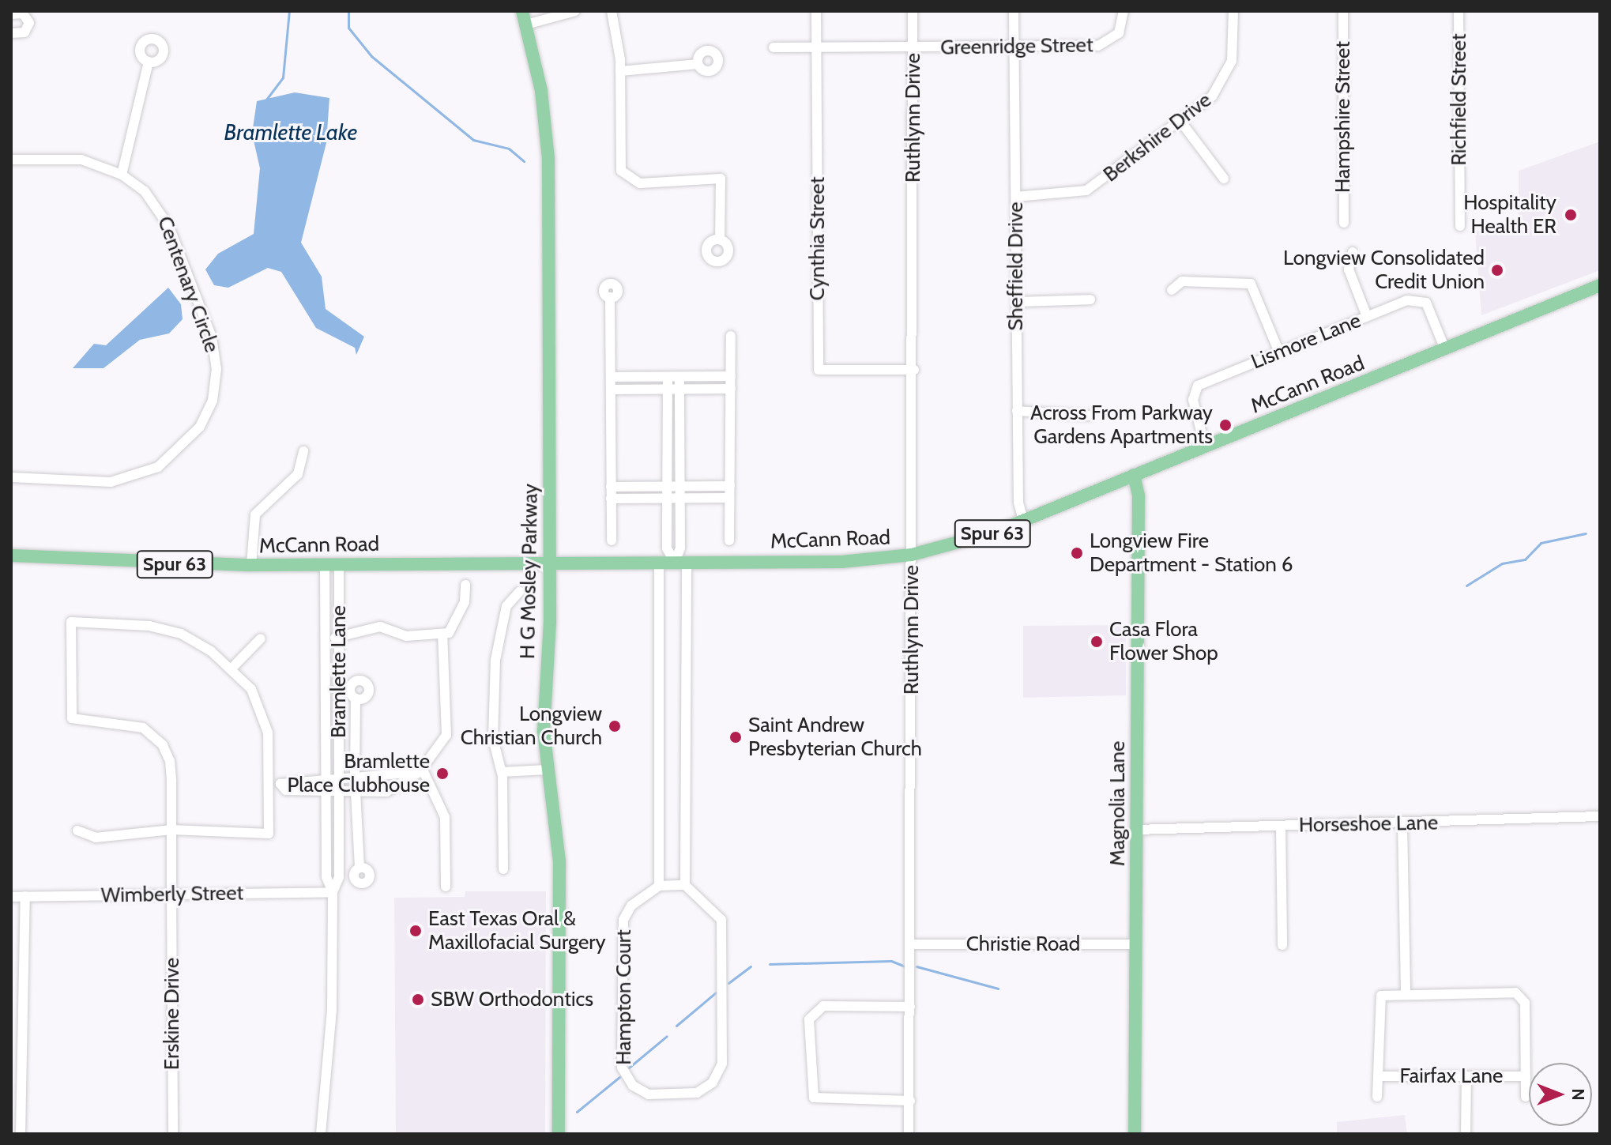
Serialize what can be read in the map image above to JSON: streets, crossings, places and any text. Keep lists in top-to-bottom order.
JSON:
{
  "streets": {
    "main road": [
      "McCann Road",
      "Spur 63",
      "H G Mosley Parkway",
      "Magnolia Lane"
    ],
    "street": [
      "Greenridge Street",
      "Richfield Street",
      "Hampshire Street",
      "Ruthlynn Drive",
      "Berkshire Drive",
      "Cynthia Street",
      "Sheffield Drive",
      "Centenary Circle",
      "Lismore Lane",
      "Bramlette Lane",
      "Horseshoe Lane",
      "Wimberly Street",
      "Christie Road",
      "Hampton Court",
      "Erskine Drive",
      "Fairfax Lane"
    ]
  },
  "crossings": [
    ["Greenridge Street", "Ruthlynn Drive"],
    ["Greenridge Street", "Cynthia Street"],
    ["Greenridge Street", "Sheffield Drive"],
    ["Ruthlynn Drive", "Cynthia Street"],
    ["Ruthlynn Drive", "McCann Road"],
    ["Ruthlynn Drive", "Christie Road"],
    ["Berkshire Drive", "Sheffield Drive"],
    ["Sheffield Drive", "McCann Road"],
    ["Lismore Lane", "McCann Road"],
    ["McCann Road", "H G Mosley Parkway"],
    ["McCann Road", "Bramlette Lane"],
    ["McCann Road", "Magnolia Lane"],
    ["Bramlette Lane", "Wimberly Street"],
    ["Magnolia Lane", "Horseshoe Lane"],
    ["Magnolia Lane", "Christie Road"],
    ["Wimberly Street", "Erskine Drive"]
  ],
  "water": ["Bramlette Lake"],
  "places": [
    "Hospitality Health ER",
    "Longview Consolidated Credit Union",
    "Across From Parkway Gardens Apartments",
    "Longview Fire Department - Station 6",
    "Casa Flora Flower Shop",
    "Longview Christian Church",
    "Saint Andrew Presbyterian Church",
    "Bramlette Place Clubhouse",
    "East Texas Oral & Maxillofacial Surgery",
    "SBW Orthodontics"
  ],
  "north": "right"
}
